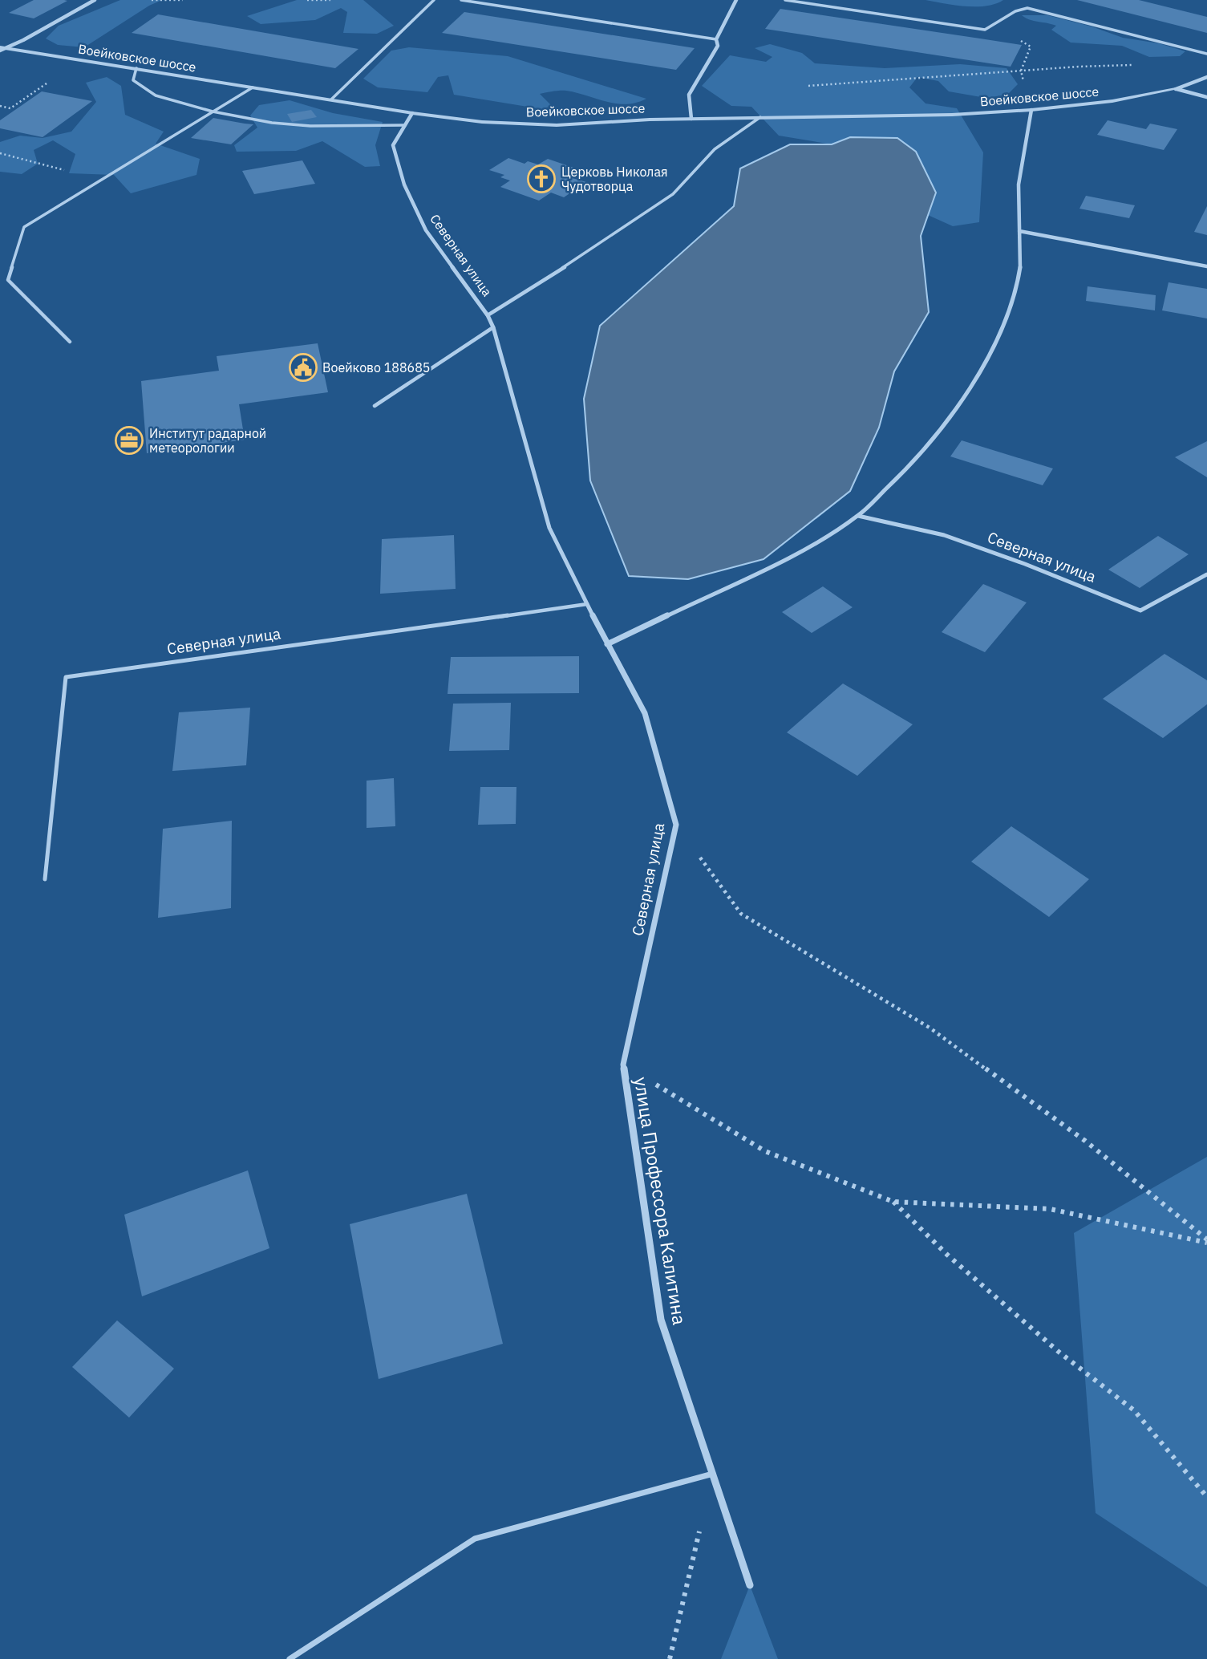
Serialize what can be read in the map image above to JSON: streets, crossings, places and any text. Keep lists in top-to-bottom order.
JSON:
{
  "streets": {
    "street": ["Воейковское шоссе", "Северная улица", "улица Профессора Калитина"]
  },
  "crossings": [
    ["Воейковское шоссе", "Северная улица"],
    ["Северная улица", "улица Профессора Калитина"]
  ],
  "places": {
    "church": ["Церковь Николая Чудотворца"],
    "public building": ["Воейково 188685"],
    "office": ["Институт радарной метеорологии"]
  }
}
